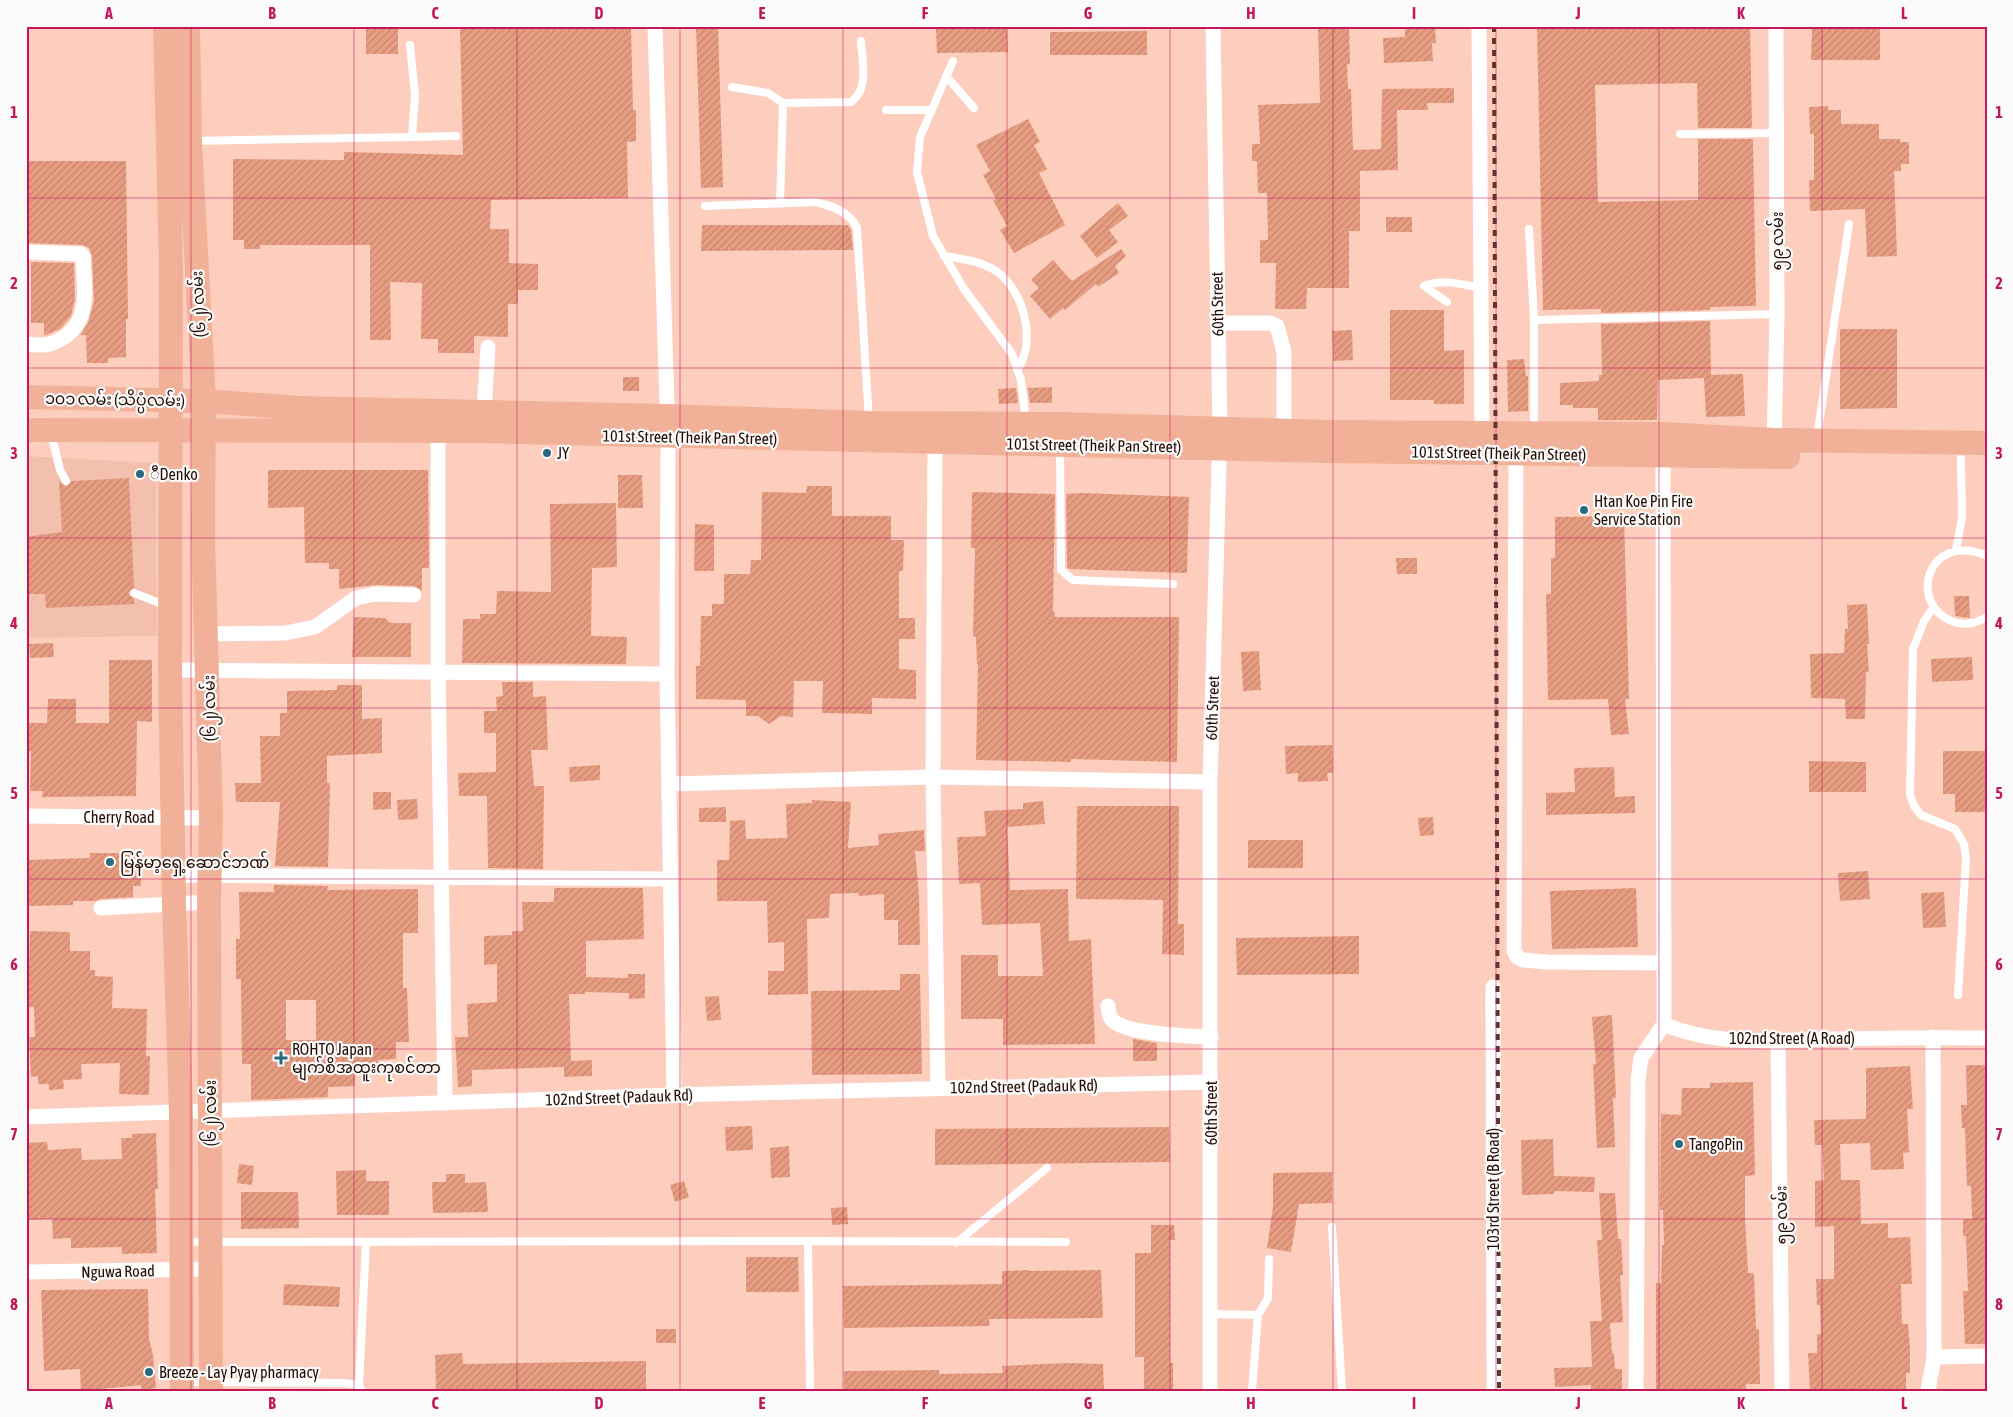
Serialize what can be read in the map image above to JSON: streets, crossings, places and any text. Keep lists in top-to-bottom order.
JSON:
{
  "streets": {
    "main road": ["(၆၂) လမ်း", "၁၀၁ လမ်း (သိပ္ပံလမ်း)", "101st Street (Theik Pan Street)"],
    "street": [
      "၅၉ လမ်း",
      "60th Street",
      "Cherry Road",
      "102nd Street (A Road)",
      "102nd Street (Padauk Rd)",
      "103rd Street (B Road)",
      "Nguwa Road"
    ]
  },
  "crossings": [
    ["၅၉ လမ်း", "101st Street (Theik Pan Street)"],
    ["၅၉ လမ်း", "102nd Street (A Road)"],
    ["(၆၂) လမ်း", "၁၀၁ လမ်း (သိပ္ပံလမ်း)"],
    ["(၆၂) လမ်း", "101st Street (Theik Pan Street)"],
    ["(၆၂) လမ်း", "Cherry Road"],
    ["(၆၂) လမ်း", "102nd Street (Padauk Rd)"],
    ["(၆၂) လမ်း", "Nguwa Road"],
    ["60th Street", "101st Street (Theik Pan Street)"],
    ["60th Street", "102nd Street (Padauk Rd)"],
    ["၁၀၁ လမ်း (သိပ္ပံလမ်း)", "101st Street (Theik Pan Street)"]
  ],
  "places": {
    "other": [
      "JY",
      "ီDenko",
      "Htan Koe Pin Fire Service Station",
      "မြန်မာ့ရှေ့ဆောင်ဘဏ်",
      "TangoPin",
      "Breeze - Lay Pyay pharmacy"
    ],
    "health": ["ROHTO Japan မျက်စိအထူးကုစင်တာ"]
  },
  "grid": {
    "columns": [
      "A",
      "B",
      "C",
      "D",
      "E",
      "F",
      "G",
      "H",
      "I",
      "J",
      "K",
      "L"
    ],
    "rows": [
      "1",
      "2",
      "3",
      "4",
      "5",
      "6",
      "7",
      "8"
    ]
  }
}
